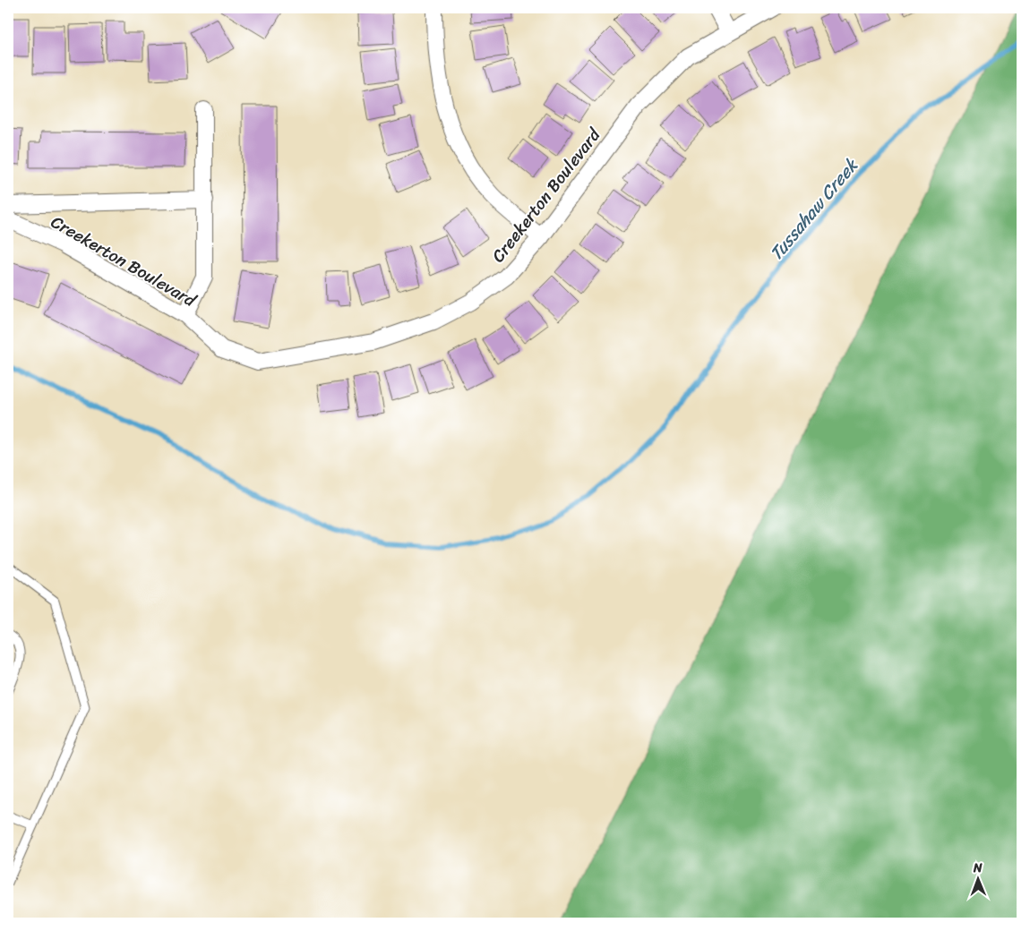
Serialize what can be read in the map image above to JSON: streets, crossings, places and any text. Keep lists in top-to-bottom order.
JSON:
{
  "streets": {
    "street": ["Creekerton Boulevard"]
  },
  "water": ["Tussahaw Creek"],
  "north": "top"
}
